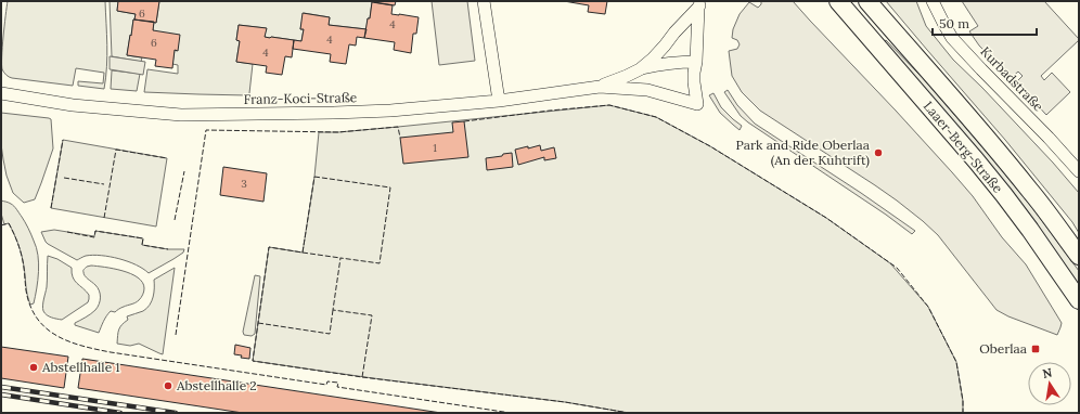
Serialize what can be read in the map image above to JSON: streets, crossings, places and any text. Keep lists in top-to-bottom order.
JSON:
{
  "streets": {
    "main road": ["Laaer-Berg-Straße"],
    "street": ["Kurbadstraße", "Franz-Koci-Straße"]
  },
  "places": {
    "other": ["Park and Ride Oberlaa (An der Kuhtrift)", "Abstellhalle 1", "Abstellhalle 2"],
    "transit": ["Oberlaa"]
  },
  "house_numbers": [
    "6",
    "4",
    "4",
    "6",
    "4",
    "1",
    "3"
  ],
  "scale_bar": "50 m",
  "north": "top"
}
